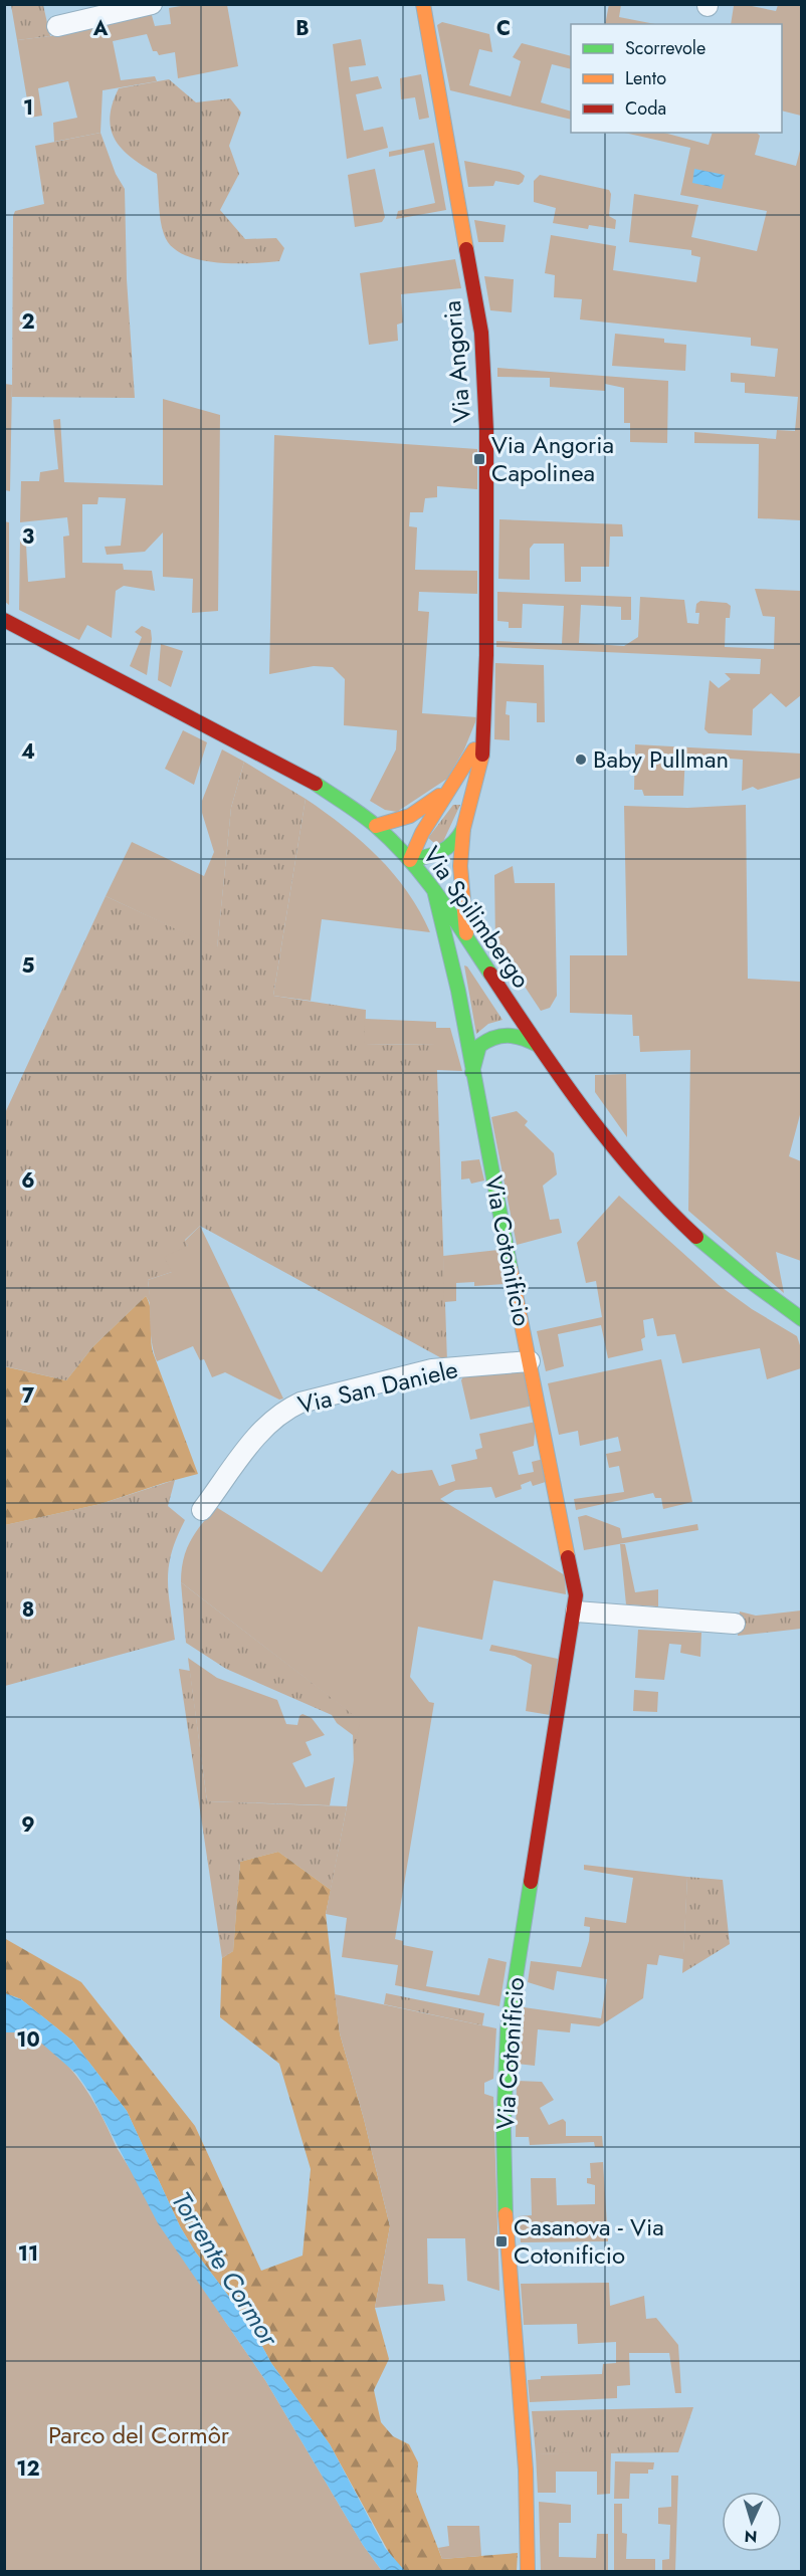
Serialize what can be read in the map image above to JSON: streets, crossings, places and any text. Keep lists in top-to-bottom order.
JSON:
{
  "streets": {
    "street": [
      "Via Angoria",
      "Via Spilimbergo",
      "Via Cotonificio",
      "Via San Daniele"
    ]
  },
  "crossings": [
    ["Via Angoria", "Via Spilimbergo"],
    ["Via Spilimbergo", "Via Cotonificio"],
    ["Via Cotonificio", "Via San Daniele"]
  ],
  "water": ["Torrente Cormor"],
  "parks": ["Parco del Cormôr"],
  "places": {
    "transit": ["Via Angoria Capolinea", "Casanova - Via Cotonificio"],
    "other": ["Baby Pullman"]
  },
  "legend": ["Scorrevole", "Lento", "Coda"],
  "north": "bottom",
  "grid": {
    "columns": ["A", "B", "C"],
    "rows": [
      "1",
      "2",
      "3",
      "4",
      "5",
      "6",
      "7",
      "8",
      "9",
      "10",
      "11",
      "12"
    ]
  }
}
